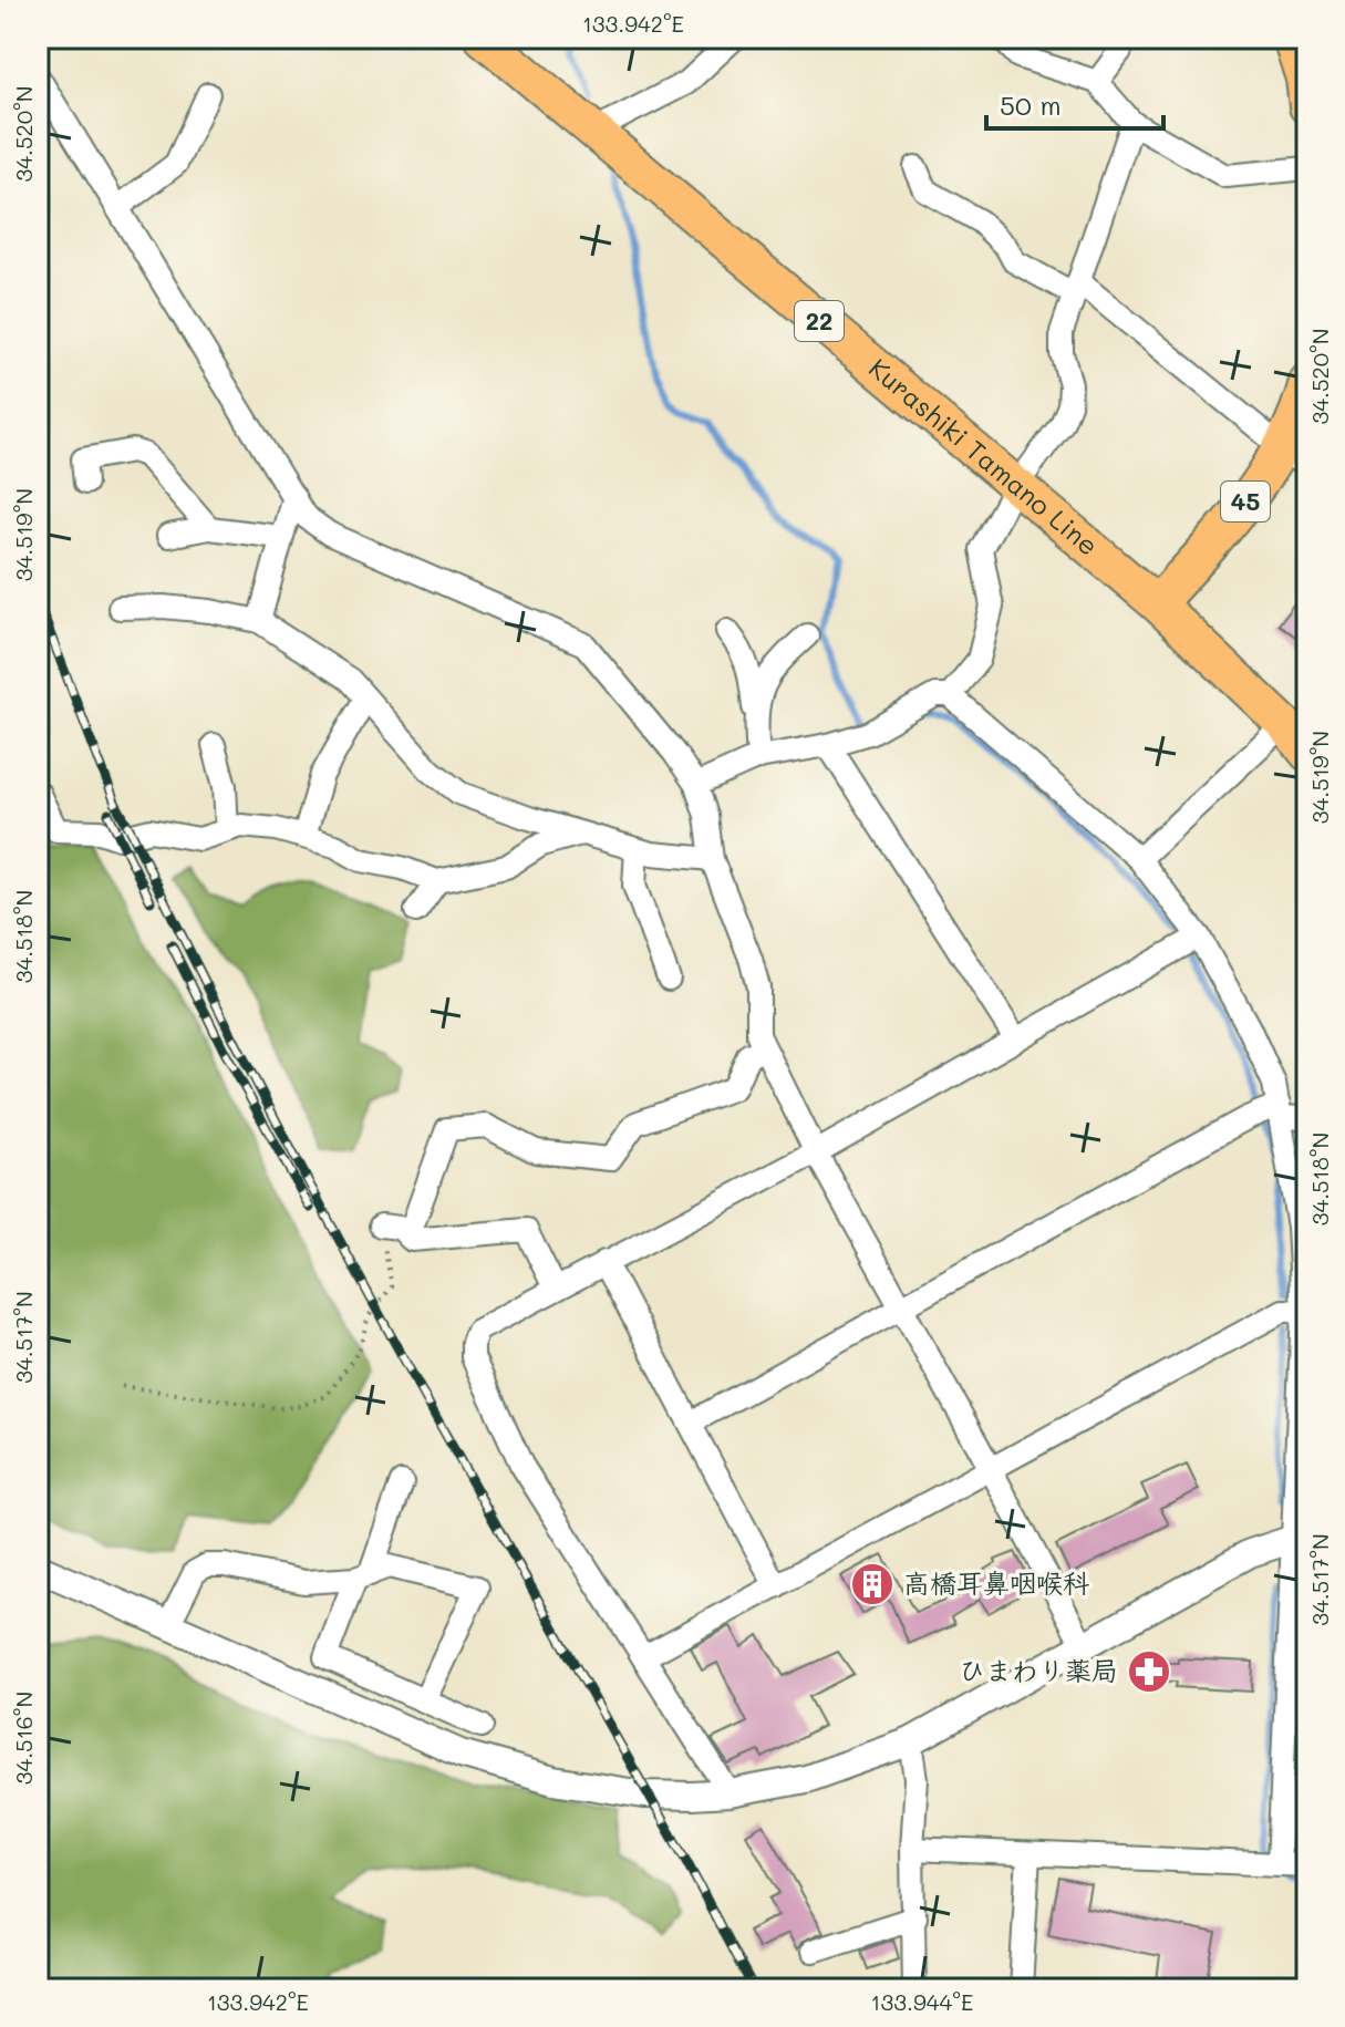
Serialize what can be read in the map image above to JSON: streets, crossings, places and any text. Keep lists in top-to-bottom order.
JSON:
{
  "streets": {
    "main road": ["22", "Kurashiki Tamano Line", "45"]
  },
  "crossings": [
    ["Kurashiki Tamano Line", "45"]
  ],
  "places": {
    "building": ["高橋耳鼻咽喉科"],
    "pharmacy": ["ひまわり薬局"]
  },
  "scale_bar": "50 m",
  "coordinates": [
    "133.942°E",
    "34.520°N",
    "34.519°N",
    "34.518°N",
    "34.517°N",
    "34.516°N",
    "133.944°E"
  ]
}
